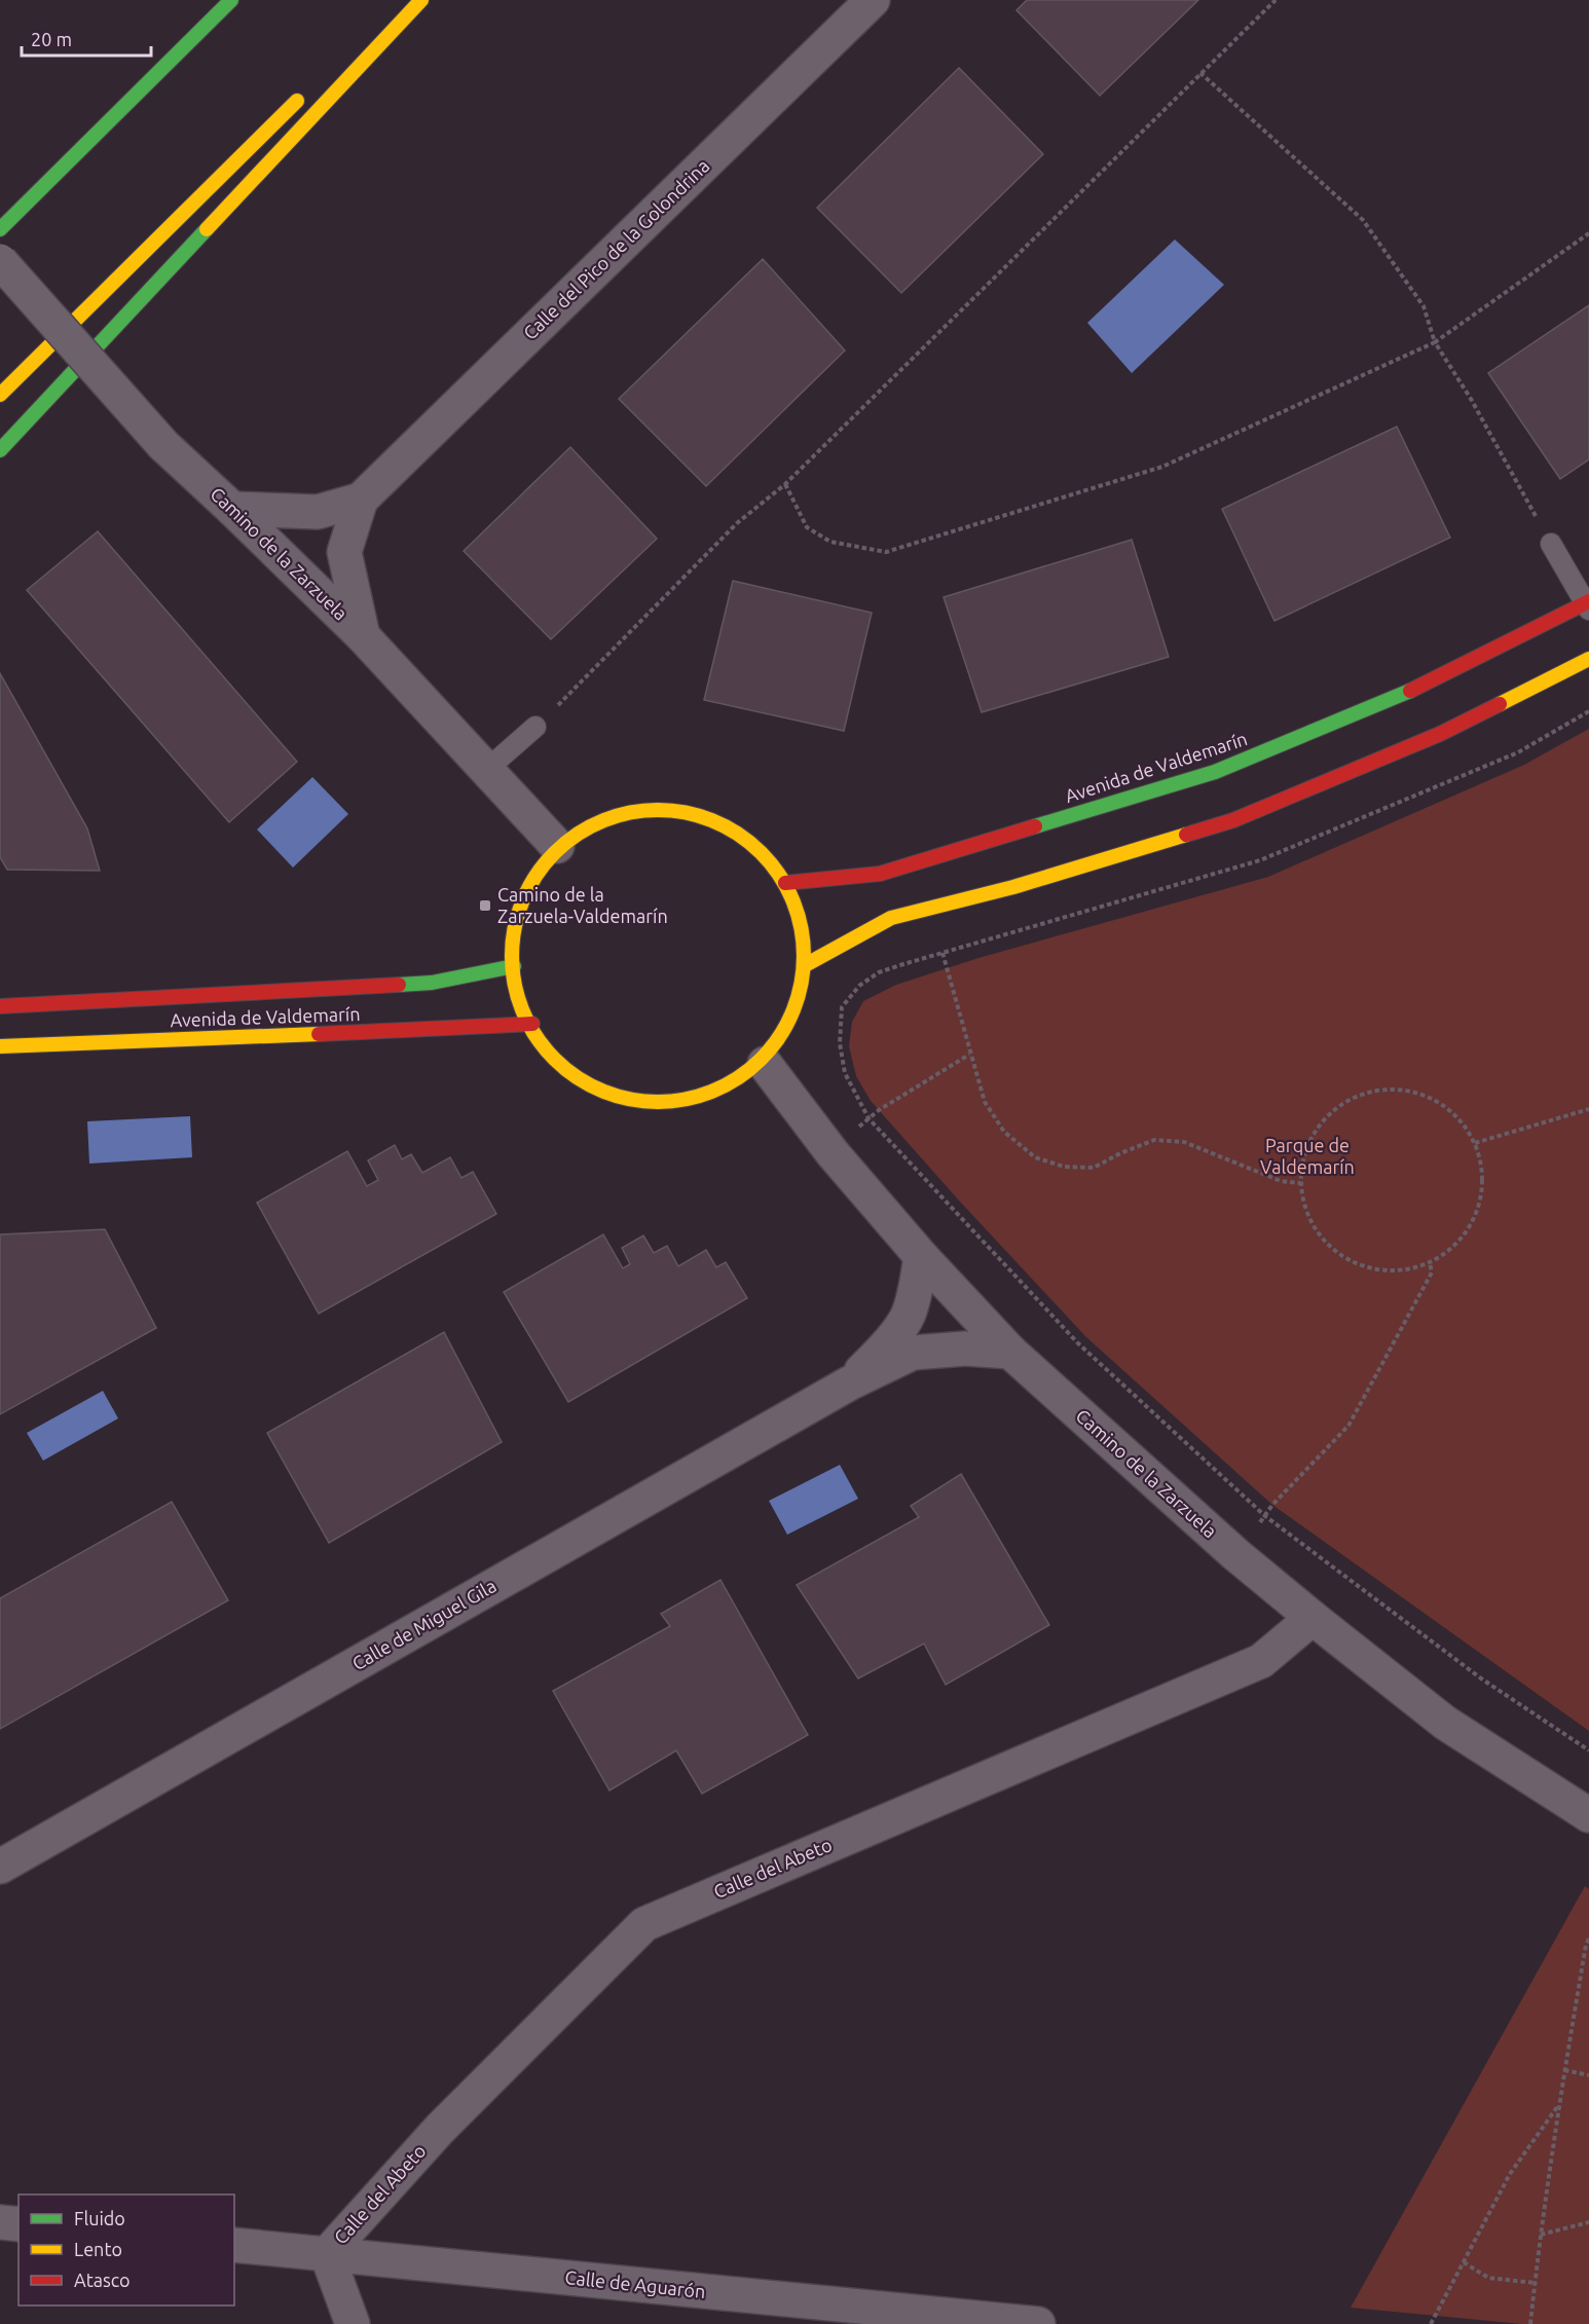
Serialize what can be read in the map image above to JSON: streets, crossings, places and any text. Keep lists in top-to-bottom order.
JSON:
{
  "streets": {
    "main road": ["Avenida de Valdemarín"],
    "street": [
      "Calle del Pico de la Golondrina",
      "Camino de la Zarzuela",
      "Calle de Miguel Gila",
      "Calle del Abeto",
      "Calle de Aguarón"
    ]
  },
  "crossings": [
    ["Calle del Pico de la Golondrina", "Camino de la Zarzuela"],
    ["Camino de la Zarzuela", "Calle de Miguel Gila"],
    ["Camino de la Zarzuela", "Calle del Abeto"],
    ["Calle del Abeto", "Calle de Aguarón"]
  ],
  "parks": ["Parque de Valdemarín"],
  "places": {
    "transit": ["Camino de la Zarzuela-Valdemarín"]
  },
  "legend": ["Fluido", "Lento", "Atasco"],
  "scale_bar": "20 m"
}
